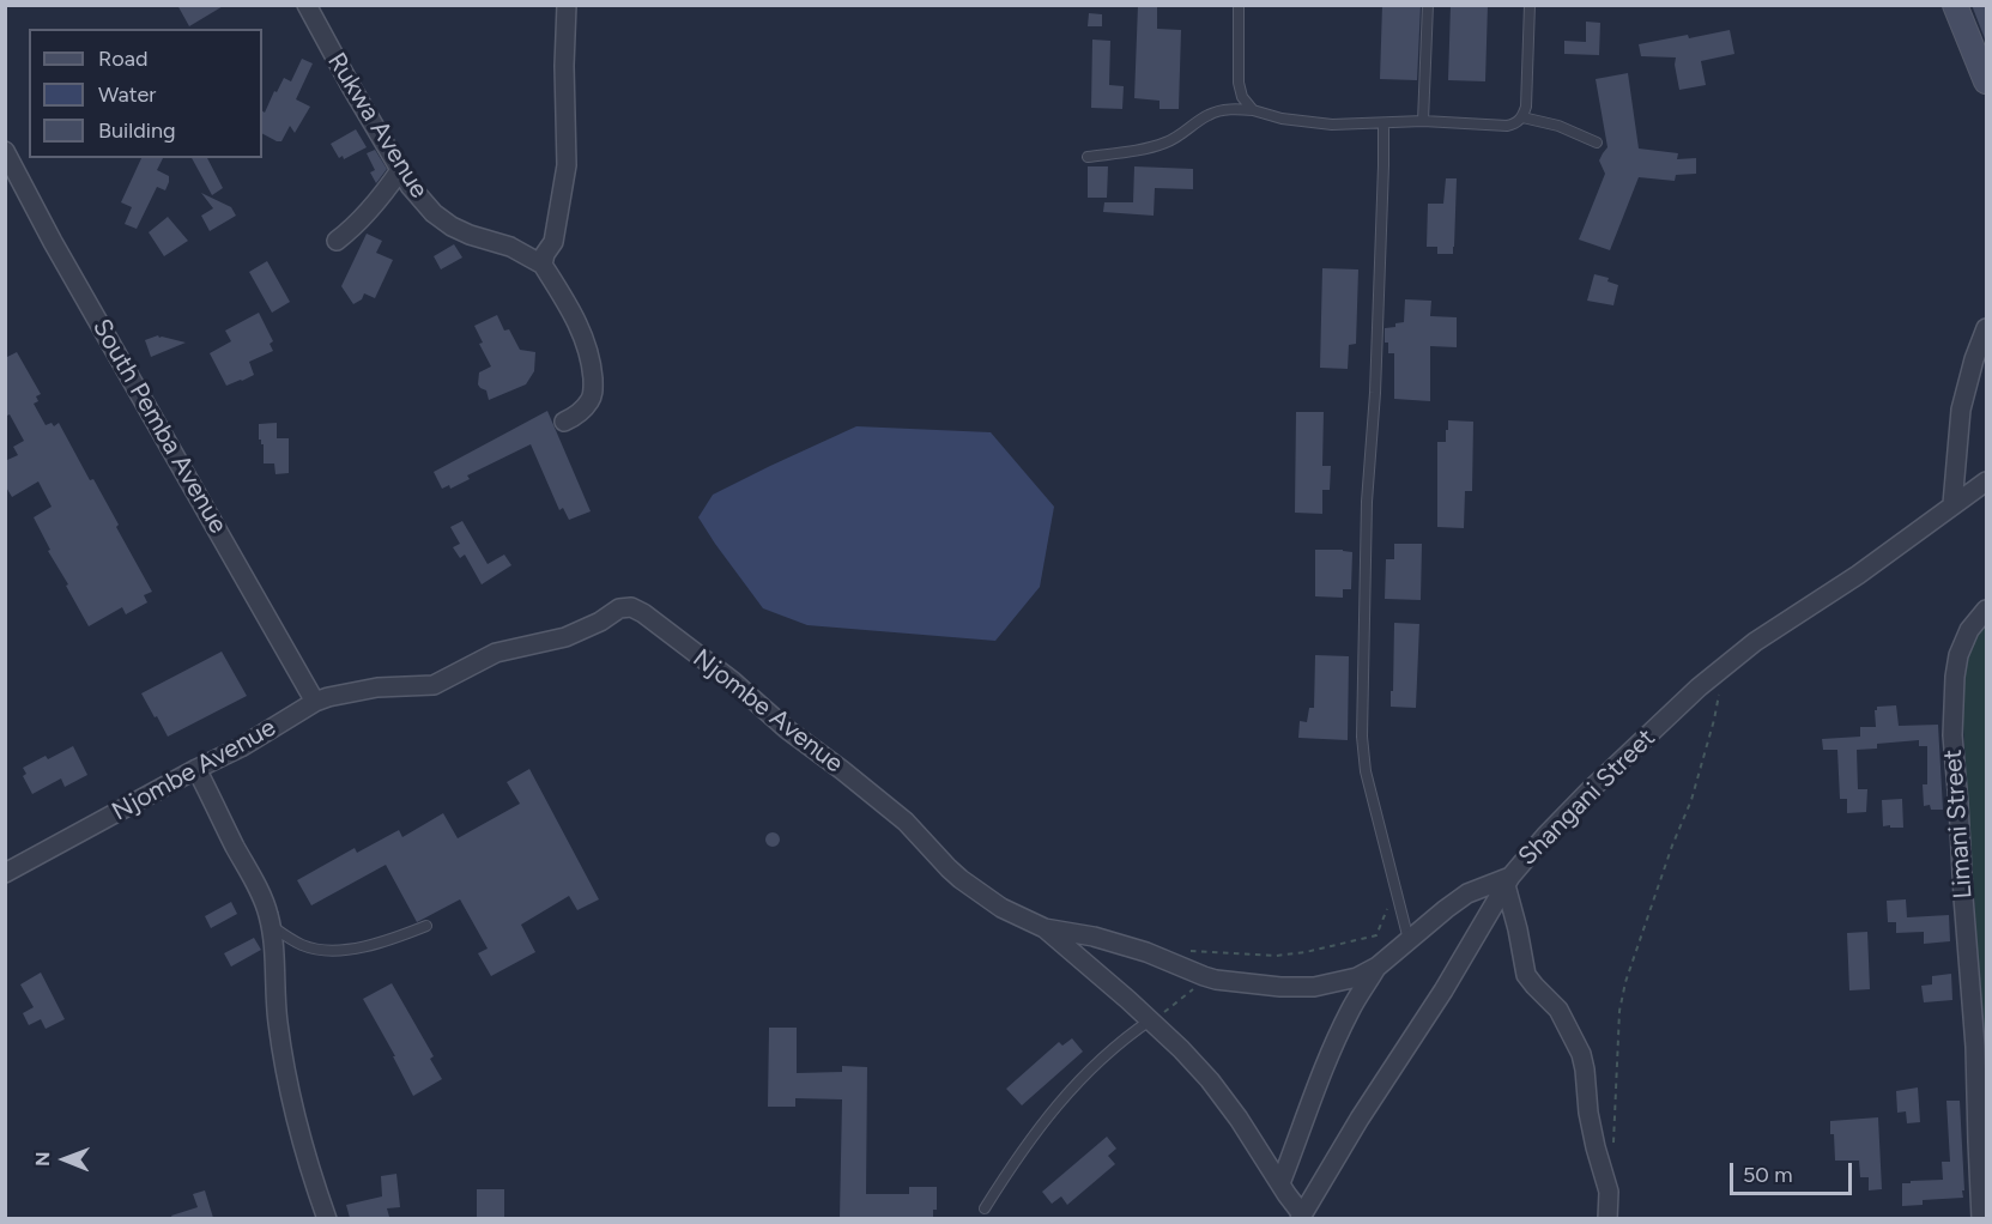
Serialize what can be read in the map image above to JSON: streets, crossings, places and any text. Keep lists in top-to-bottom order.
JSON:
{
  "streets": {
    "street": [
      "Rukwa Avenue",
      "South Pemba Avenue",
      "Njombe Avenue",
      "Shangani Street",
      "Limani Street"
    ]
  },
  "crossings": [
    ["South Pemba Avenue", "Njombe Avenue"],
    ["Njombe Avenue", "Shangani Street"]
  ],
  "legend": ["Road", "Water", "Building"],
  "scale_bar": "50 m",
  "north": "left"
}
